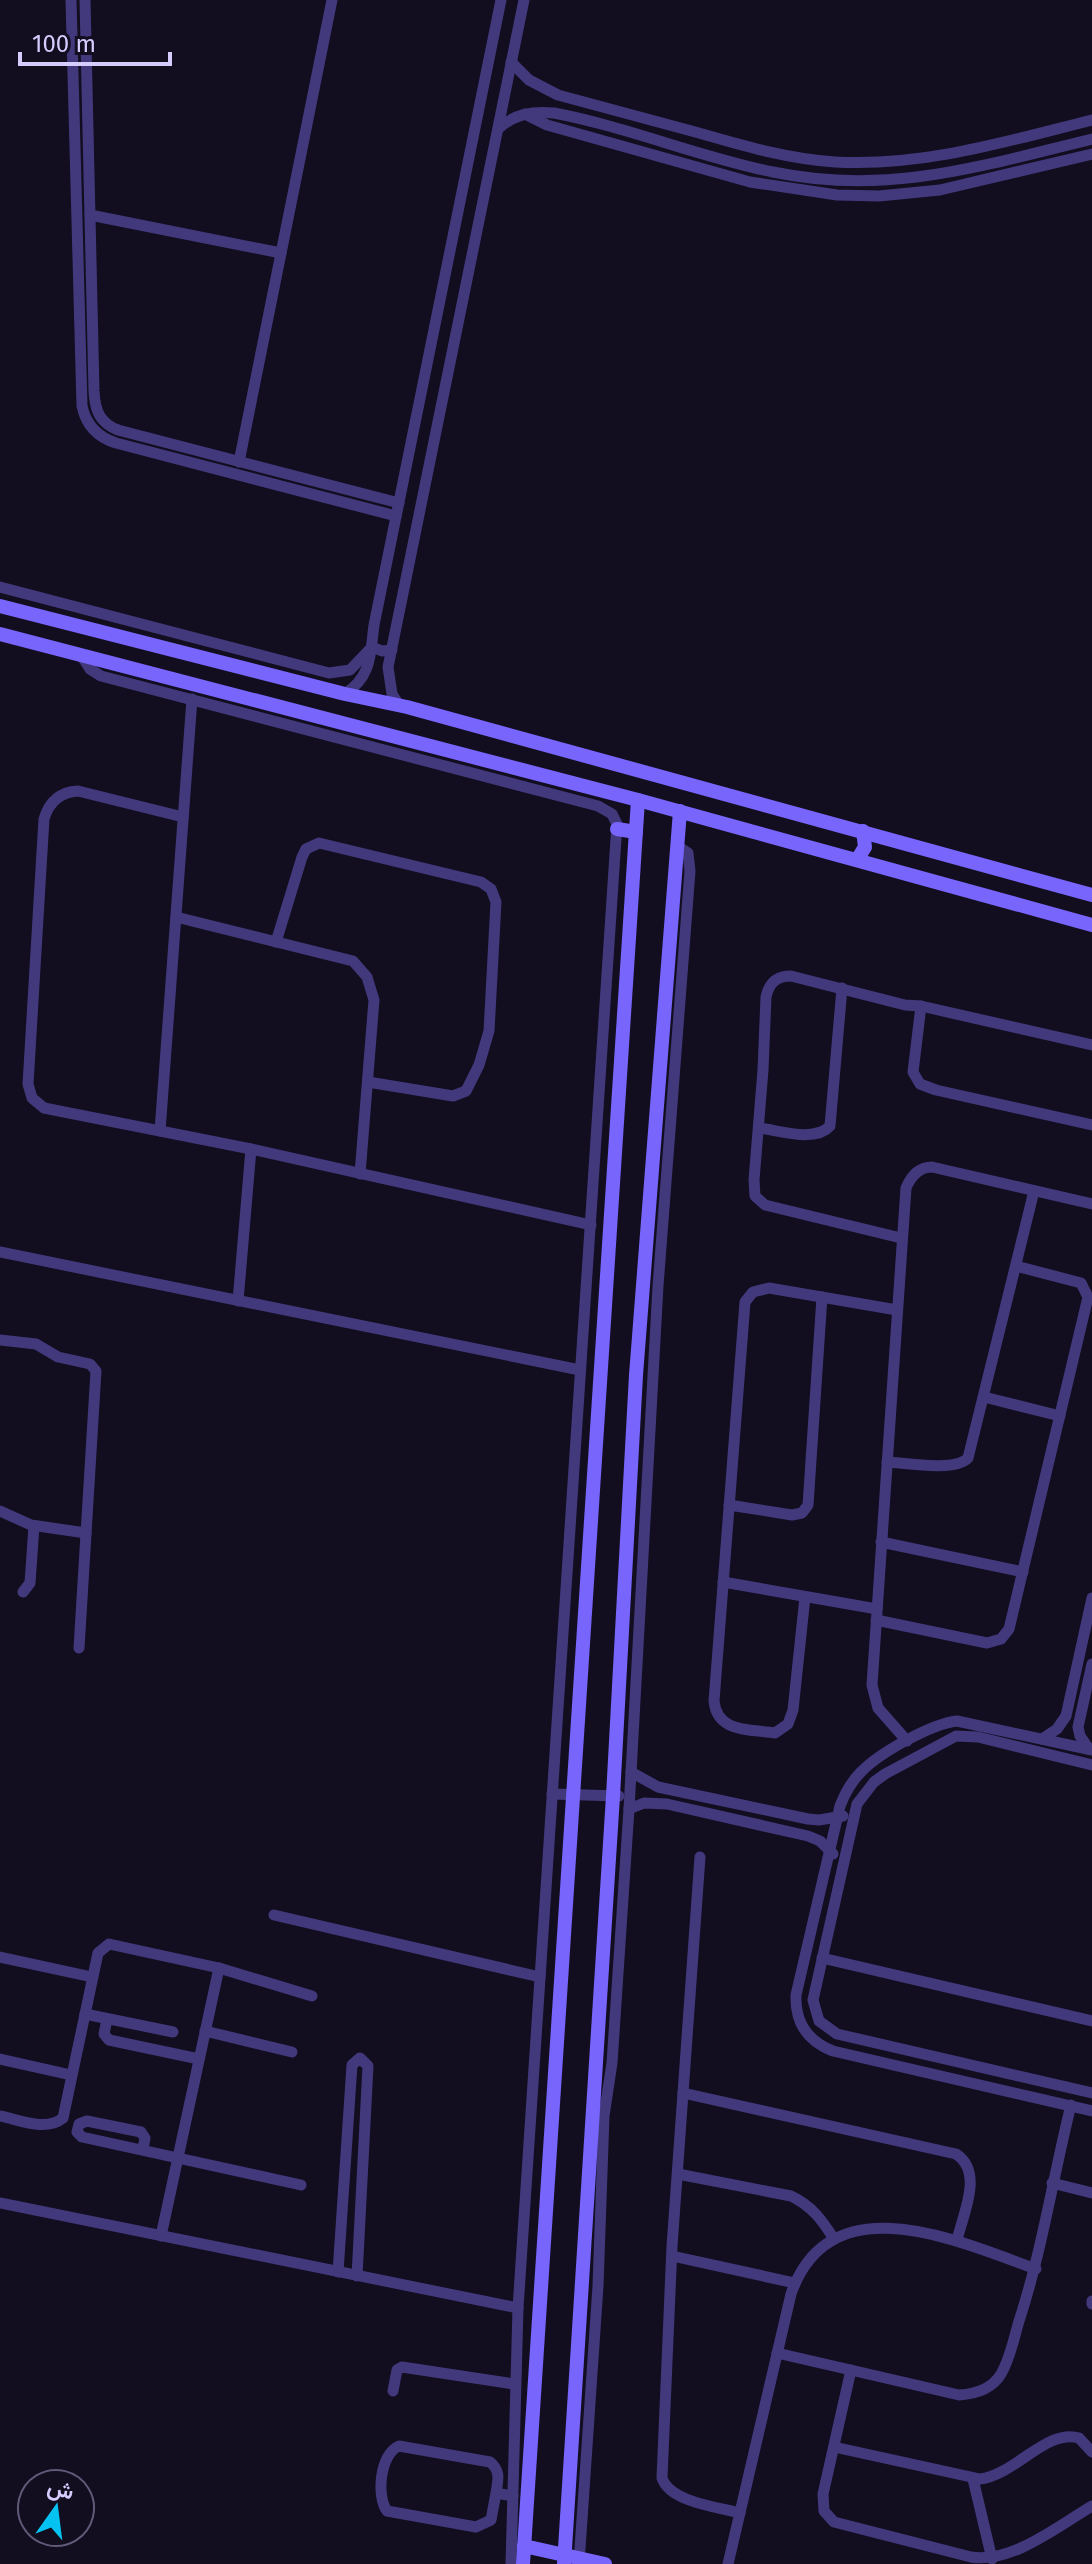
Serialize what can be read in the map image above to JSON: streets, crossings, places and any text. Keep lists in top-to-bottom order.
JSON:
{
  "scale_bar": "100 m",
  "north": "top"
}
